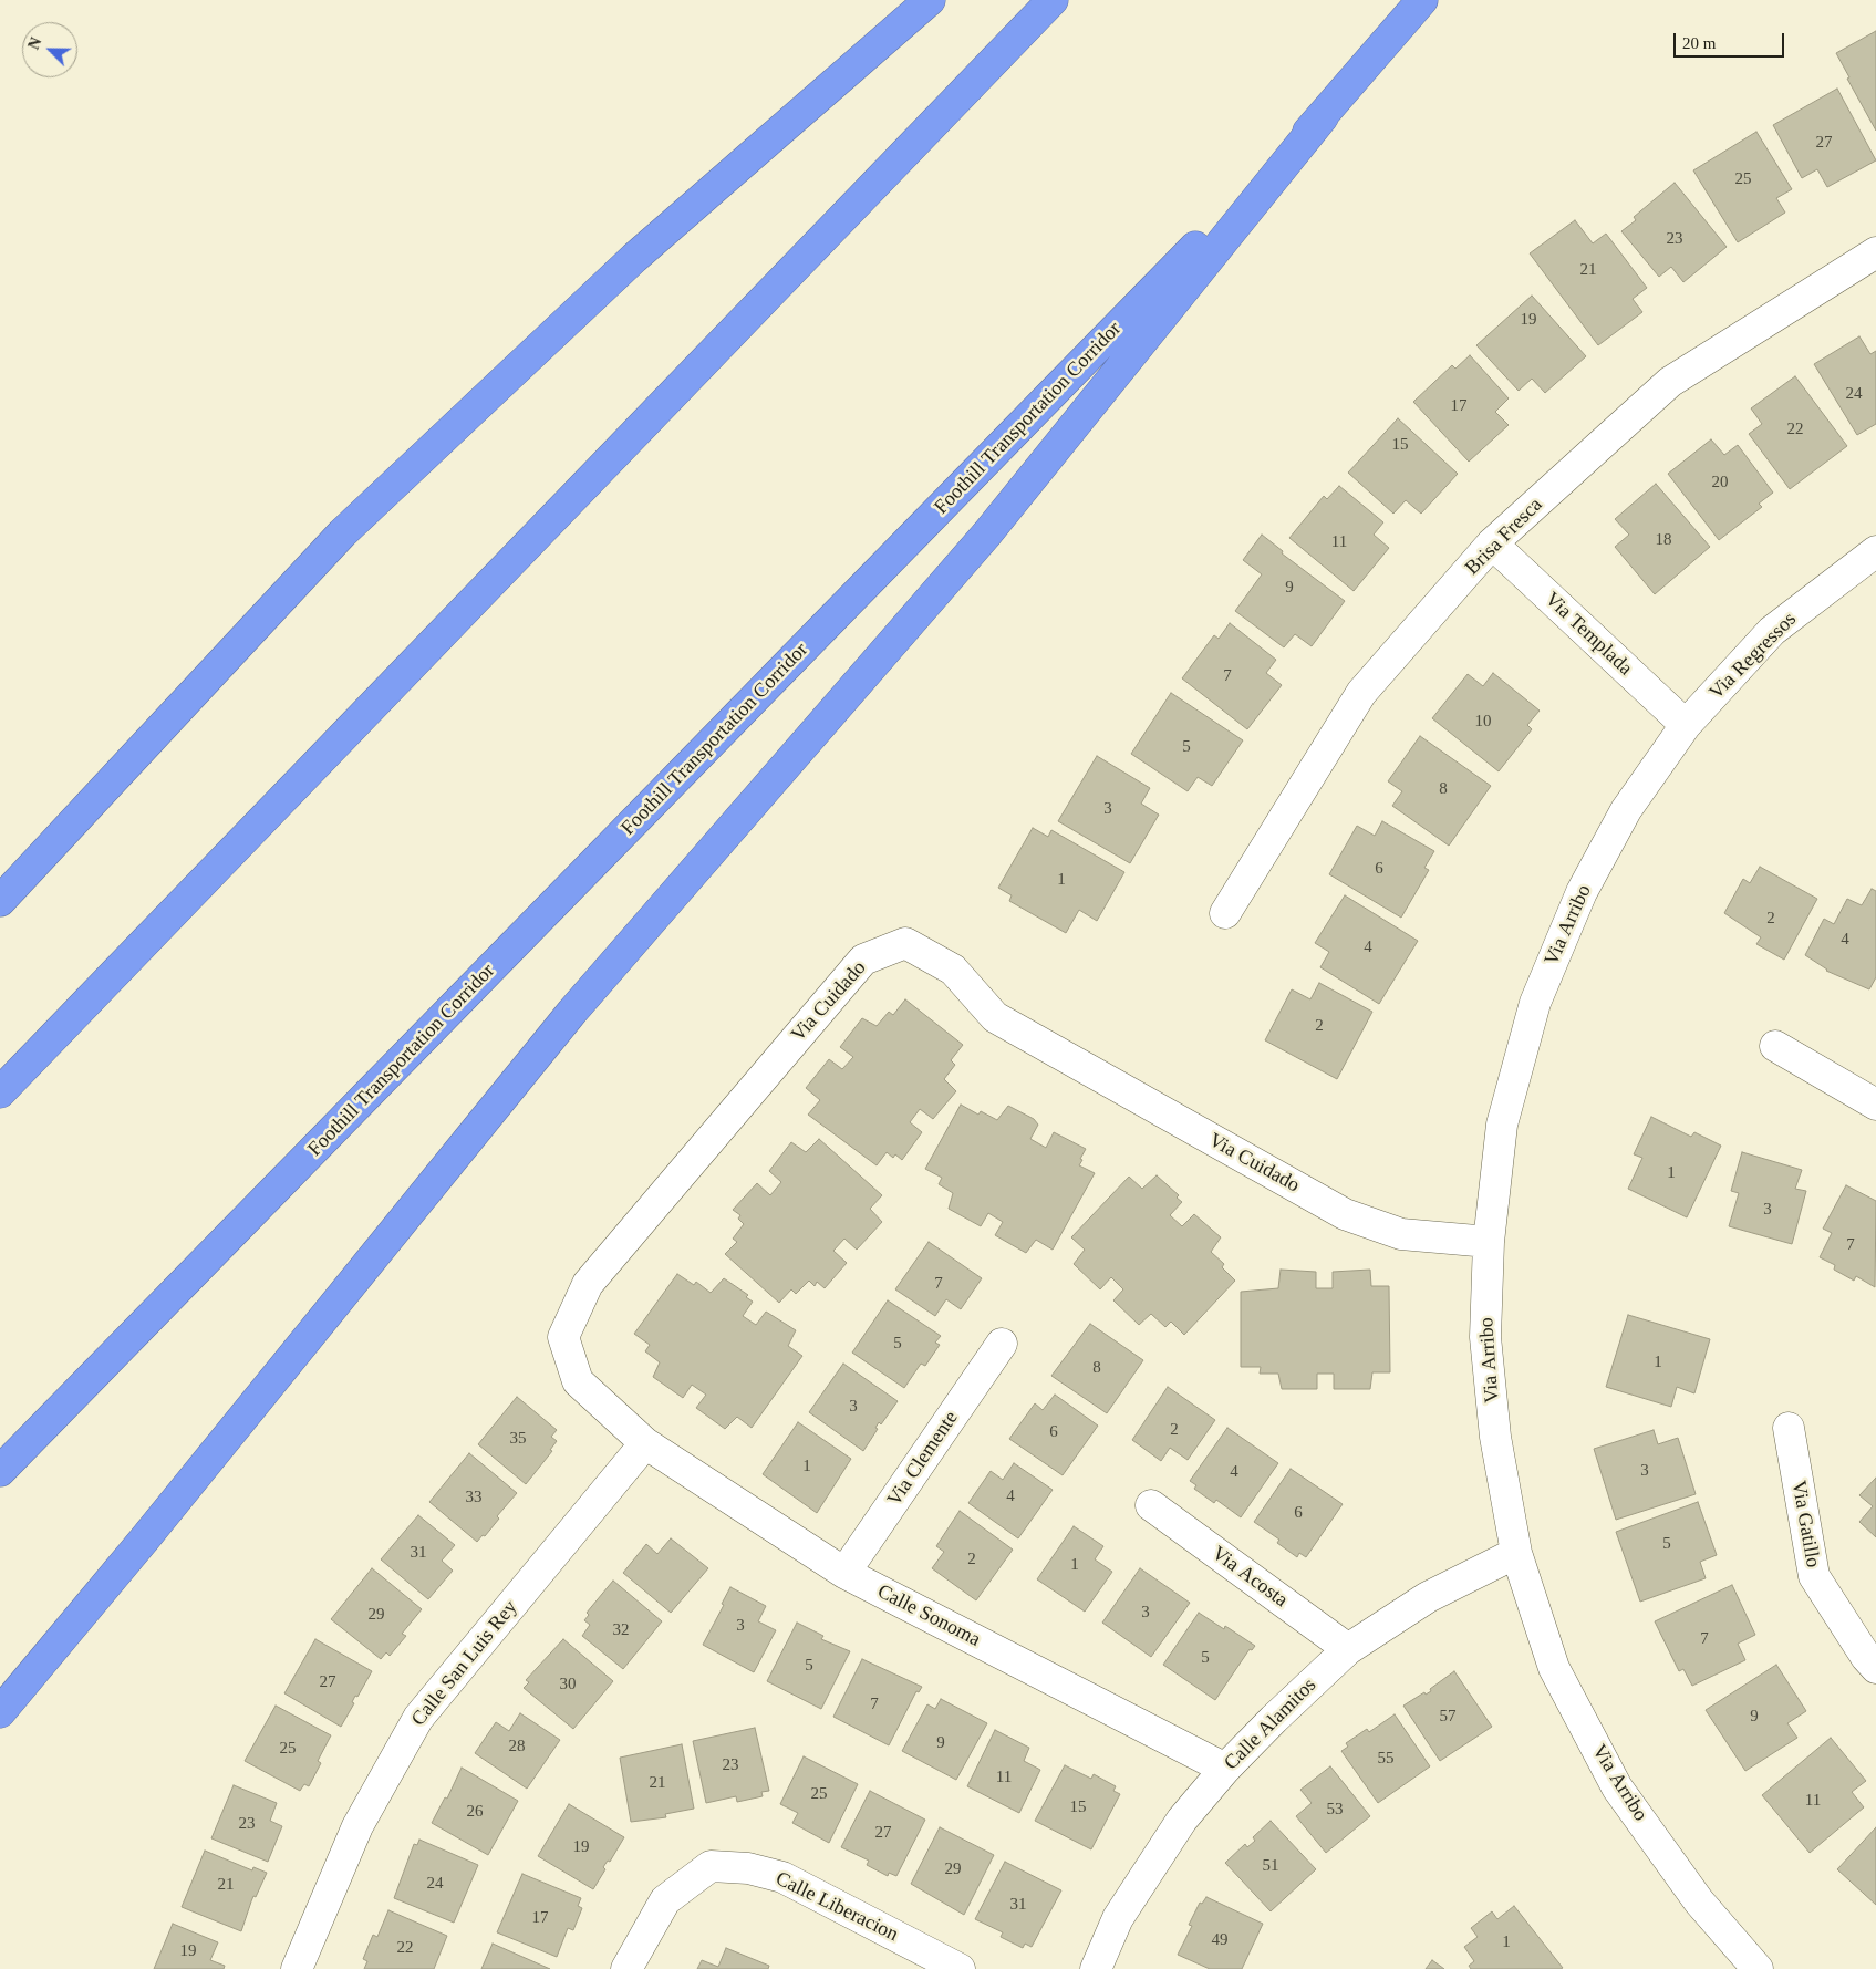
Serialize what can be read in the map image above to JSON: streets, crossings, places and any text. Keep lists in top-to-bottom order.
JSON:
{
  "streets": {
    "highway": ["Foothill Transportation Corridor"],
    "street": [
      "Brisa Fresca",
      "Via Templada",
      "Via Regressos",
      "Via Arribo",
      "Via Cuidado",
      "Via Clemente",
      "Via Gatillo",
      "Via Acosta",
      "Calle Sonoma",
      "Calle San Luis Rey",
      "Calle Alamitos",
      "Calle Liberacion"
    ]
  },
  "crossings": [
    ["Brisa Fresca", "Via Templada"],
    ["Via Templada", "Via Regressos"],
    ["Via Templada", "Via Arribo"],
    ["Via Regressos", "Via Arribo"],
    ["Via Arribo", "Via Cuidado"],
    ["Via Arribo", "Calle Alamitos"],
    ["Via Cuidado", "Calle Sonoma"],
    ["Via Cuidado", "Calle San Luis Rey"],
    ["Via Clemente", "Calle Sonoma"],
    ["Via Acosta", "Calle Alamitos"],
    ["Calle Sonoma", "Calle San Luis Rey"],
    ["Calle Sonoma", "Calle Alamitos"]
  ],
  "house_numbers": [
    "27",
    "25",
    "23",
    "21",
    "19",
    "24",
    "17",
    "22",
    "15",
    "20",
    "18",
    "11",
    "9",
    "7",
    "10",
    "5",
    "8",
    "3",
    "6",
    "1",
    "2",
    "4",
    "4",
    "2",
    "1",
    "3",
    "7",
    "7",
    "5",
    "1",
    "8",
    "3",
    "2",
    "6",
    "35",
    "1",
    "3",
    "4",
    "4",
    "33",
    "6",
    "5",
    "31",
    "2",
    "1",
    "3",
    "29",
    "3",
    "32",
    "7",
    "5",
    "5",
    "27",
    "30",
    "7",
    "57",
    "9",
    "9",
    "28",
    "25",
    "55",
    "23",
    "11",
    "21",
    "25",
    "11",
    "15",
    "53",
    "26",
    "23",
    "27",
    "19",
    "51",
    "29",
    "24",
    "21",
    "31",
    "17",
    "49",
    "1",
    "22",
    "19"
  ],
  "scale_bar": "20 m",
  "north": "top left"
}
